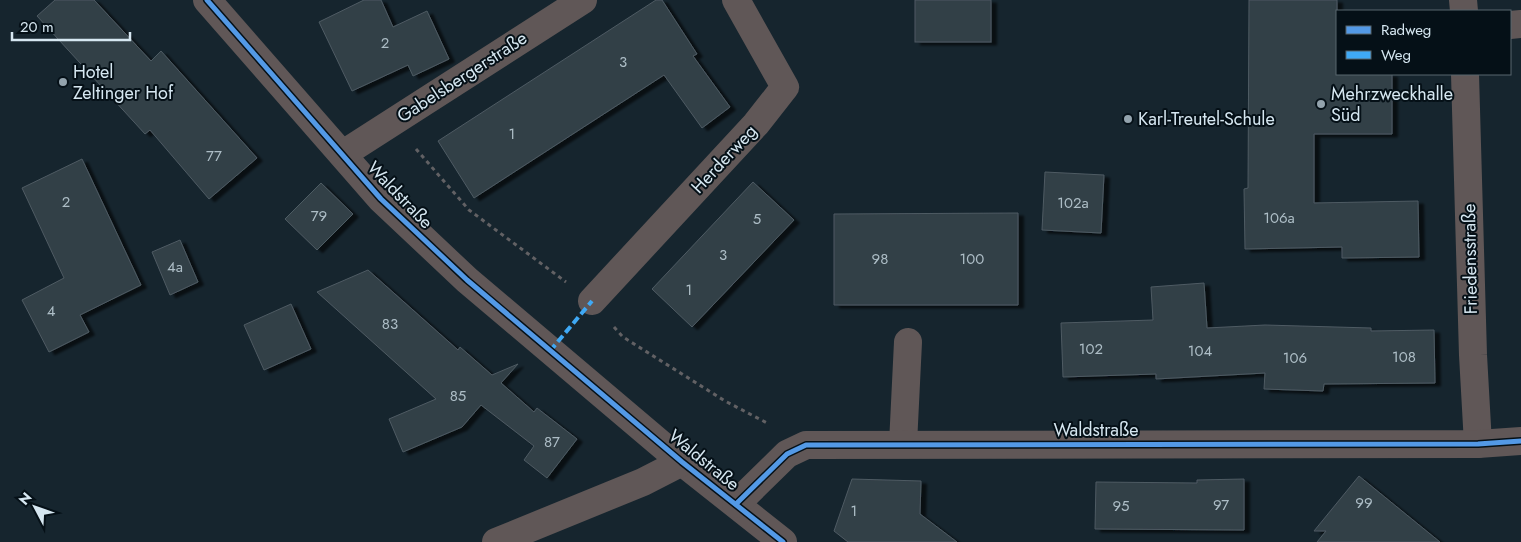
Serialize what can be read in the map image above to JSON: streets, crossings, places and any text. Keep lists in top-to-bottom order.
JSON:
{
  "streets": {
    "street": [
      "Gabelsbergerstraße",
      "Herderweg",
      "Waldstraße",
      "Friedensstraße"
    ]
  },
  "crossings": [
    ["Gabelsbergerstraße", "Waldstraße"],
    ["Waldstraße", "Friedensstraße"]
  ],
  "places": ["Hotel Zeltinger Hof", "Mehrzweckhalle Süd", "Karl-Treutel-Schule"],
  "house_numbers": [
    "2",
    "3",
    "1",
    "77",
    "2",
    "102a",
    "79",
    "106a",
    "5",
    "3",
    "98",
    "100",
    "4a",
    "1",
    "4",
    "83",
    "102",
    "104",
    "108",
    "106",
    "85",
    "87",
    "99",
    "97",
    "95",
    "1"
  ],
  "legend": ["Radweg", "Weg"],
  "scale_bar": "20 m",
  "north": "top left"
}
